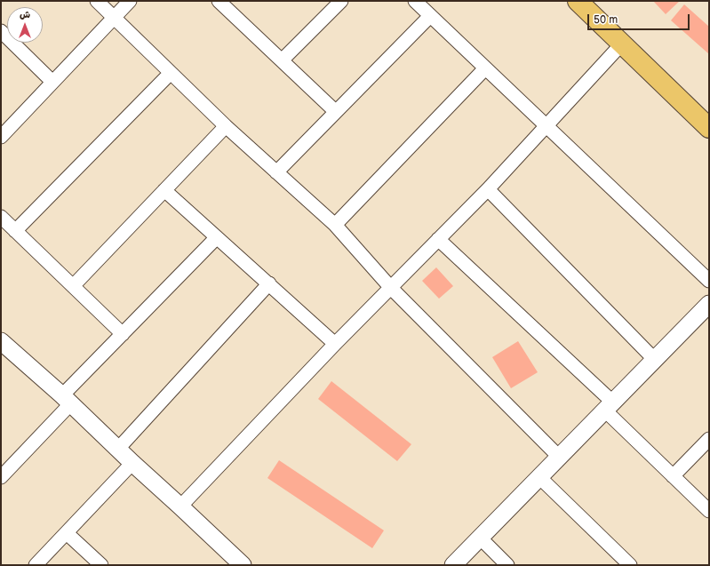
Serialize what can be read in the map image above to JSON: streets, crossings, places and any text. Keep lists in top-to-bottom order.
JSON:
{
  "scale_bar": "50 m",
  "north": "top"
}
